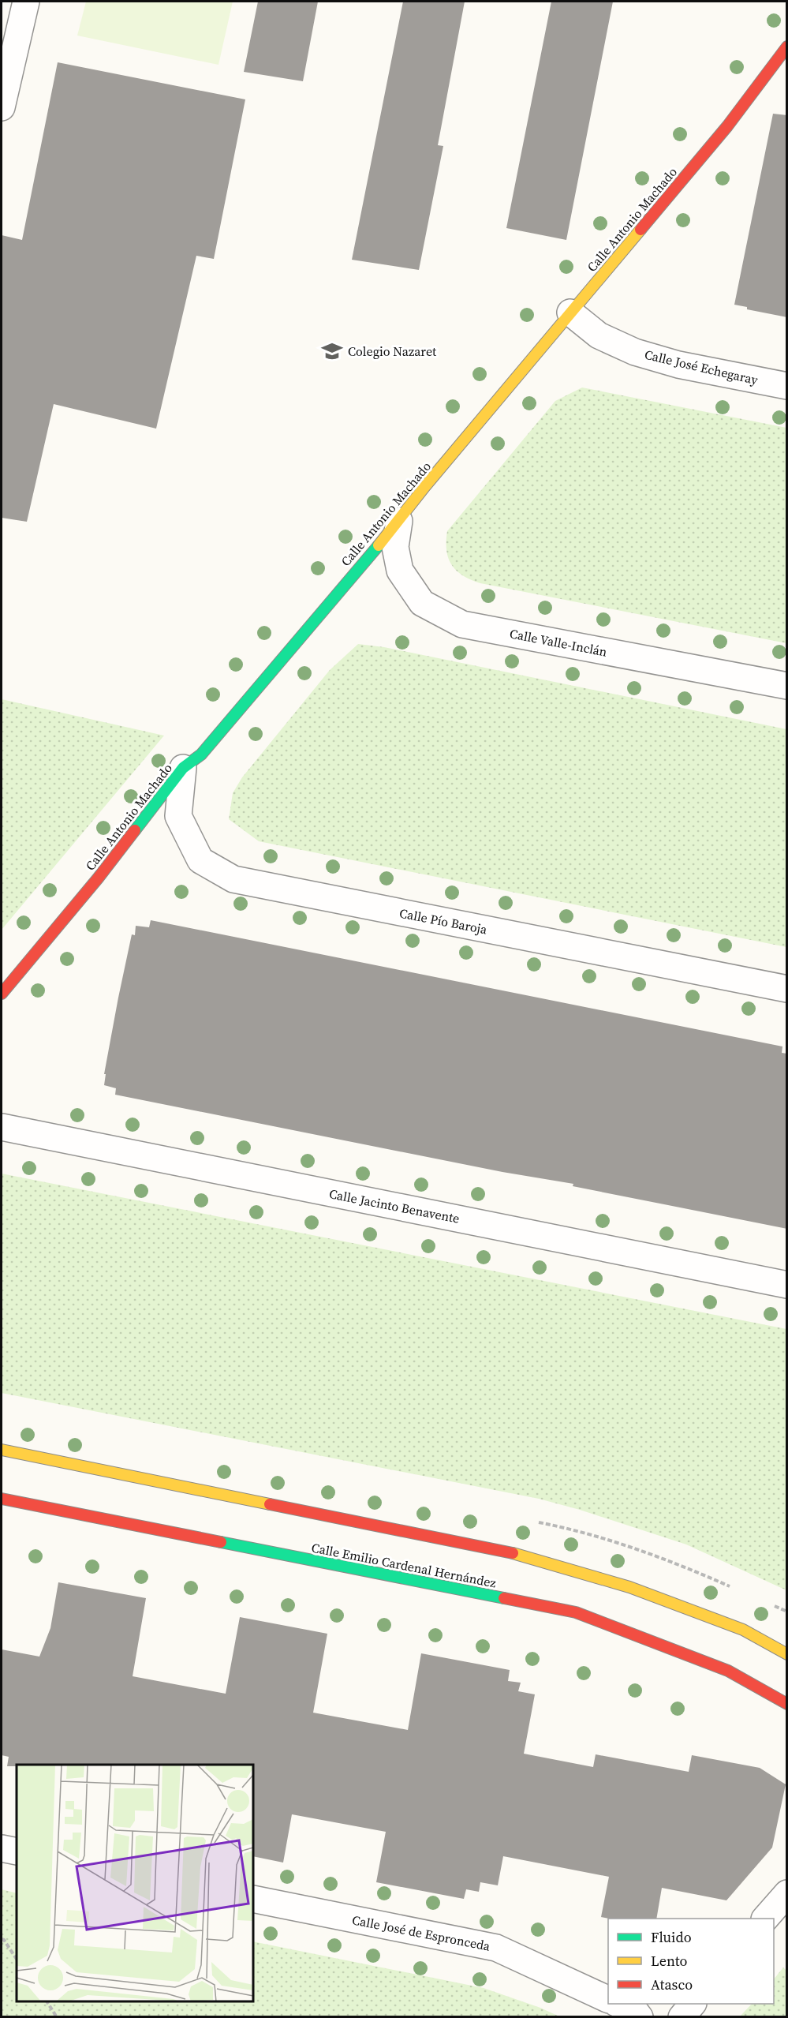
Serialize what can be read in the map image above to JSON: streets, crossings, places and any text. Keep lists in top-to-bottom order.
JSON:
{
  "streets": {
    "main road": ["Calle Antonio Machado", "Calle Emilio Cardenal Hernández"],
    "street": [
      "Calle José Echegaray",
      "Calle Valle-Inclán",
      "Calle Pío Baroja",
      "Calle Jacinto Benavente",
      "Calle José de Espronceda"
    ]
  },
  "crossings": [
    ["Calle Antonio Machado", "Calle José Echegaray"],
    ["Calle Antonio Machado", "Calle Valle-Inclán"],
    ["Calle Antonio Machado", "Calle Pío Baroja"]
  ],
  "places": {
    "school or university": ["Colegio Nazaret"]
  },
  "legend": ["Fluido", "Lento", "Atasco"]
}
